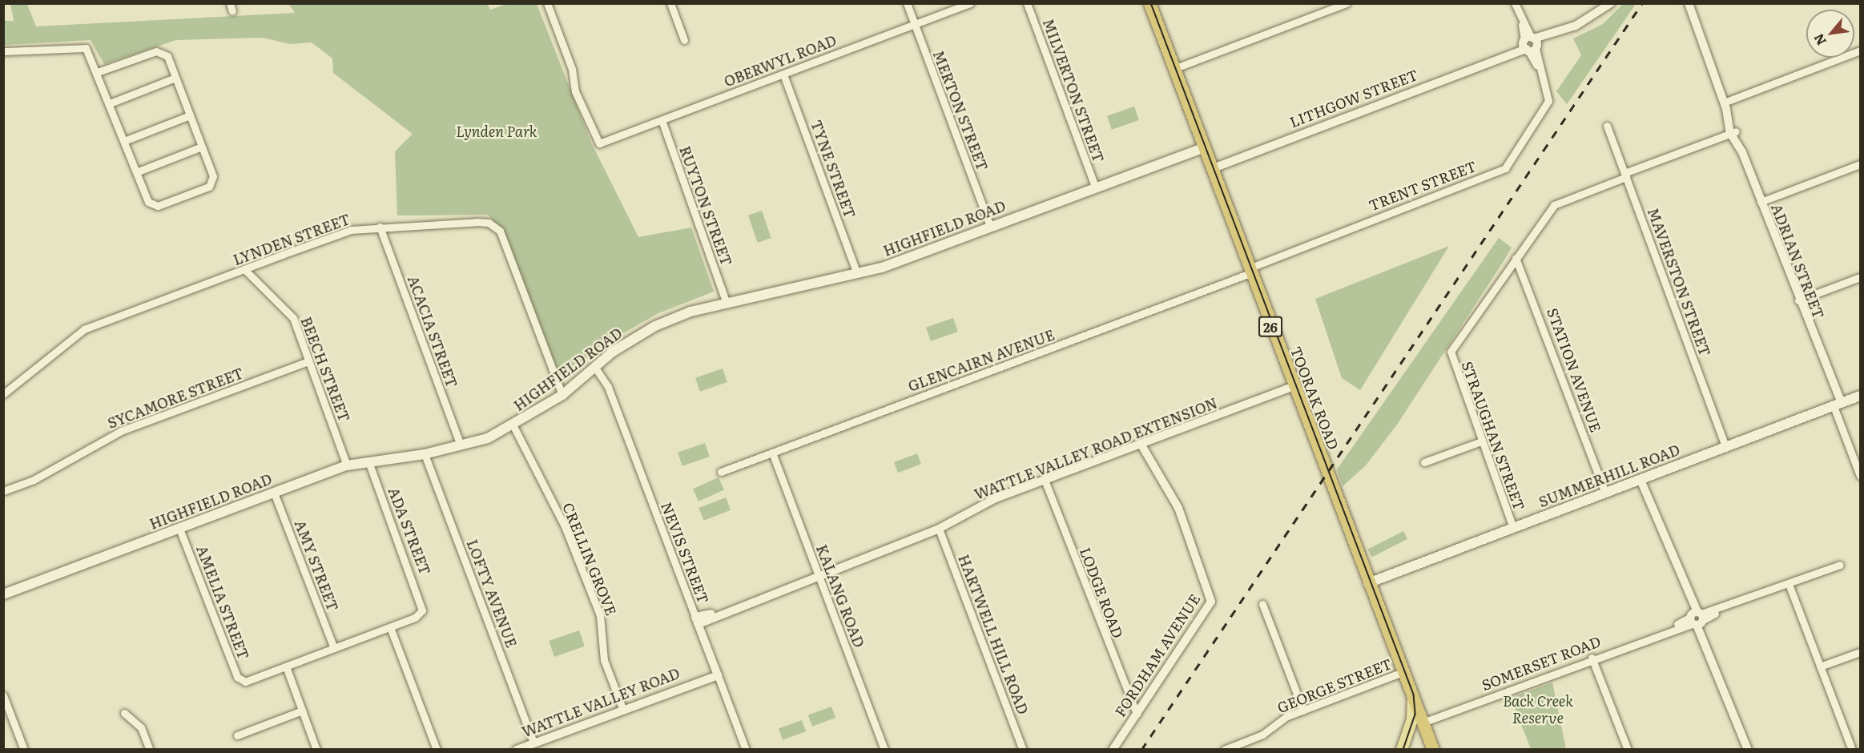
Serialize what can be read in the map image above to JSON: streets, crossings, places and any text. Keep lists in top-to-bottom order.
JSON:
{
  "streets": {
    "highway": ["26", "TOORAK ROAD"],
    "main road": ["HIGHFIELD ROAD", "SUMMERHILL ROAD"],
    "street": [
      "OBERWYL ROAD",
      "MILVERTON STREET",
      "LITHGOW STREET",
      "MERTON STREET",
      "TYNE STREET",
      "TRENT STREET",
      "RUYTON STREET",
      "LYNDEN STREET",
      "ADRIAN STREET",
      "MAVERSTON STREET",
      "ACACIA STREET",
      "GLENCAIRN AVENUE",
      "BEECH STREET",
      "STATION AVENUE",
      "SYCAMORE STREET",
      "STRAUGHAN STREET",
      "WATTLE VALLEY ROAD EXTENSION",
      "ADA STREET",
      "NEVIS STREET",
      "CRELLIN GROVE",
      "AMY STREET",
      "LODGE ROAD",
      "LOFTY AVENUE",
      "KALANG ROAD",
      "AMELIA STREET",
      "HARTWELL HILL ROAD",
      "FORDHAM AVENUE",
      "SOMERSET ROAD",
      "GEORGE STREET",
      "WATTLE VALLEY ROAD"
    ]
  },
  "crossings": [
    ["OBERWYL ROAD", "MERTON STREET"],
    ["OBERWYL ROAD", "TYNE STREET"],
    ["OBERWYL ROAD", "RUYTON STREET"],
    ["MILVERTON STREET", "HIGHFIELD ROAD"],
    ["LITHGOW STREET", "TRENT STREET"],
    ["LITHGOW STREET", "TOORAK ROAD"],
    ["MERTON STREET", "HIGHFIELD ROAD"],
    ["TYNE STREET", "HIGHFIELD ROAD"],
    ["TRENT STREET", "GLENCAIRN AVENUE"],
    ["TRENT STREET", "TOORAK ROAD"],
    ["RUYTON STREET", "HIGHFIELD ROAD"],
    ["HIGHFIELD ROAD", "LYNDEN STREET"],
    ["HIGHFIELD ROAD", "ACACIA STREET"],
    ["HIGHFIELD ROAD", "BEECH STREET"],
    ["HIGHFIELD ROAD", "TOORAK ROAD"],
    ["HIGHFIELD ROAD", "ADA STREET"],
    ["HIGHFIELD ROAD", "NEVIS STREET"],
    ["HIGHFIELD ROAD", "CRELLIN GROVE"],
    ["HIGHFIELD ROAD", "AMY STREET"],
    ["HIGHFIELD ROAD", "LOFTY AVENUE"],
    ["HIGHFIELD ROAD", "AMELIA STREET"],
    ["LYNDEN STREET", "ACACIA STREET"],
    ["LYNDEN STREET", "BEECH STREET"],
    ["ADRIAN STREET", "SUMMERHILL ROAD"],
    ["MAVERSTON STREET", "SUMMERHILL ROAD"],
    ["GLENCAIRN AVENUE", "TOORAK ROAD"],
    ["GLENCAIRN AVENUE", "KALANG ROAD"],
    ["BEECH STREET", "SYCAMORE STREET"],
    ["STATION AVENUE", "STRAUGHAN STREET"],
    ["STATION AVENUE", "SUMMERHILL ROAD"],
    ["TOORAK ROAD", "WATTLE VALLEY ROAD EXTENSION"],
    ["TOORAK ROAD", "SUMMERHILL ROAD"],
    ["TOORAK ROAD", "SOMERSET ROAD"],
    ["TOORAK ROAD", "GEORGE STREET"],
    ["STRAUGHAN STREET", "SUMMERHILL ROAD"],
    ["WATTLE VALLEY ROAD EXTENSION", "NEVIS STREET"],
    ["WATTLE VALLEY ROAD EXTENSION", "LODGE ROAD"],
    ["WATTLE VALLEY ROAD EXTENSION", "KALANG ROAD"],
    ["WATTLE VALLEY ROAD EXTENSION", "HARTWELL HILL ROAD"],
    ["WATTLE VALLEY ROAD EXTENSION", "FORDHAM AVENUE"],
    ["NEVIS STREET", "WATTLE VALLEY ROAD"],
    ["CRELLIN GROVE", "WATTLE VALLEY ROAD"],
    ["LODGE ROAD", "FORDHAM AVENUE"],
    ["LOFTY AVENUE", "WATTLE VALLEY ROAD"]
  ],
  "parks": ["Lynden Park", "Back Creek Reserve"],
  "north": "bottom left"
}
